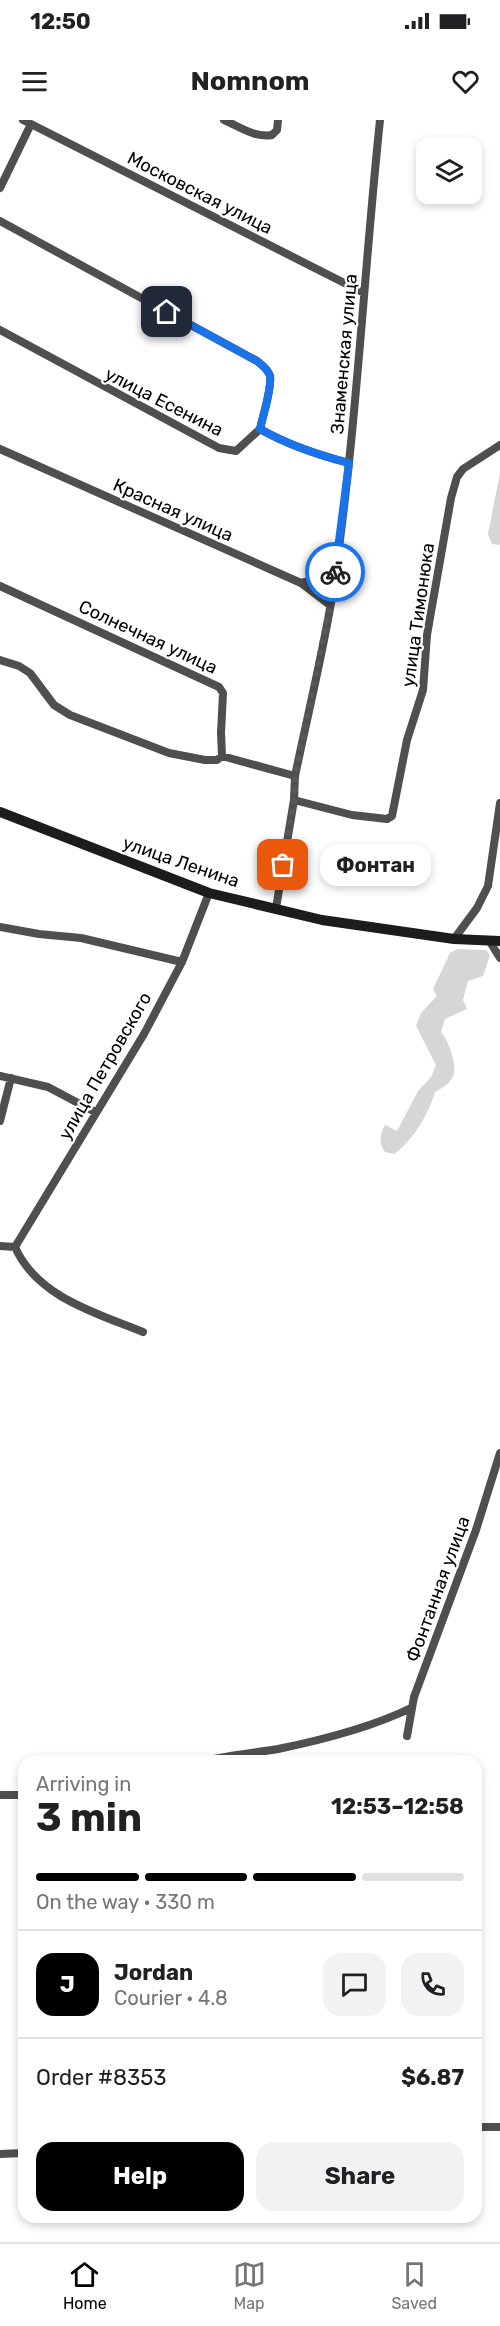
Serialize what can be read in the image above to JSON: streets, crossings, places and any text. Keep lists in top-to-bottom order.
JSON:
{
  "streets": {
    "street": [
      "Московская улица",
      "Знаменская улица",
      "улица Есенина",
      "Красная улица",
      "улица Тимонюка",
      "Солнечная улица",
      "улица Ленина",
      "улица Петровского",
      "Фонтанная улица"
    ]
  },
  "crossings": [
    ["Московская улица", "Знаменская улица"],
    ["Знаменская улица", "Красная улица"],
    ["Знаменская улица", "улица Тимонюка"],
    ["Знаменская улица", "улица Ленина"],
    ["улица Ленина", "улица Петровского"]
  ],
  "places": ["Фонтан"],
  "page": {
    "status": "12:50",
    "header": "Nomnom",
    "bubble": "Фонтан",
    "heading": ["3 min", "Arriving in", "12:53–12:58"],
    "panel": [
      "Jordan",
      "Courier · 4.8",
      "Order #8353",
      "$6.87"
    ],
    "bar": "On the way · 330 m",
    "round": "J",
    "buttons": ["Help", "Share"],
    "tabs": ["Home", "Map", "Saved"]
  }
}
